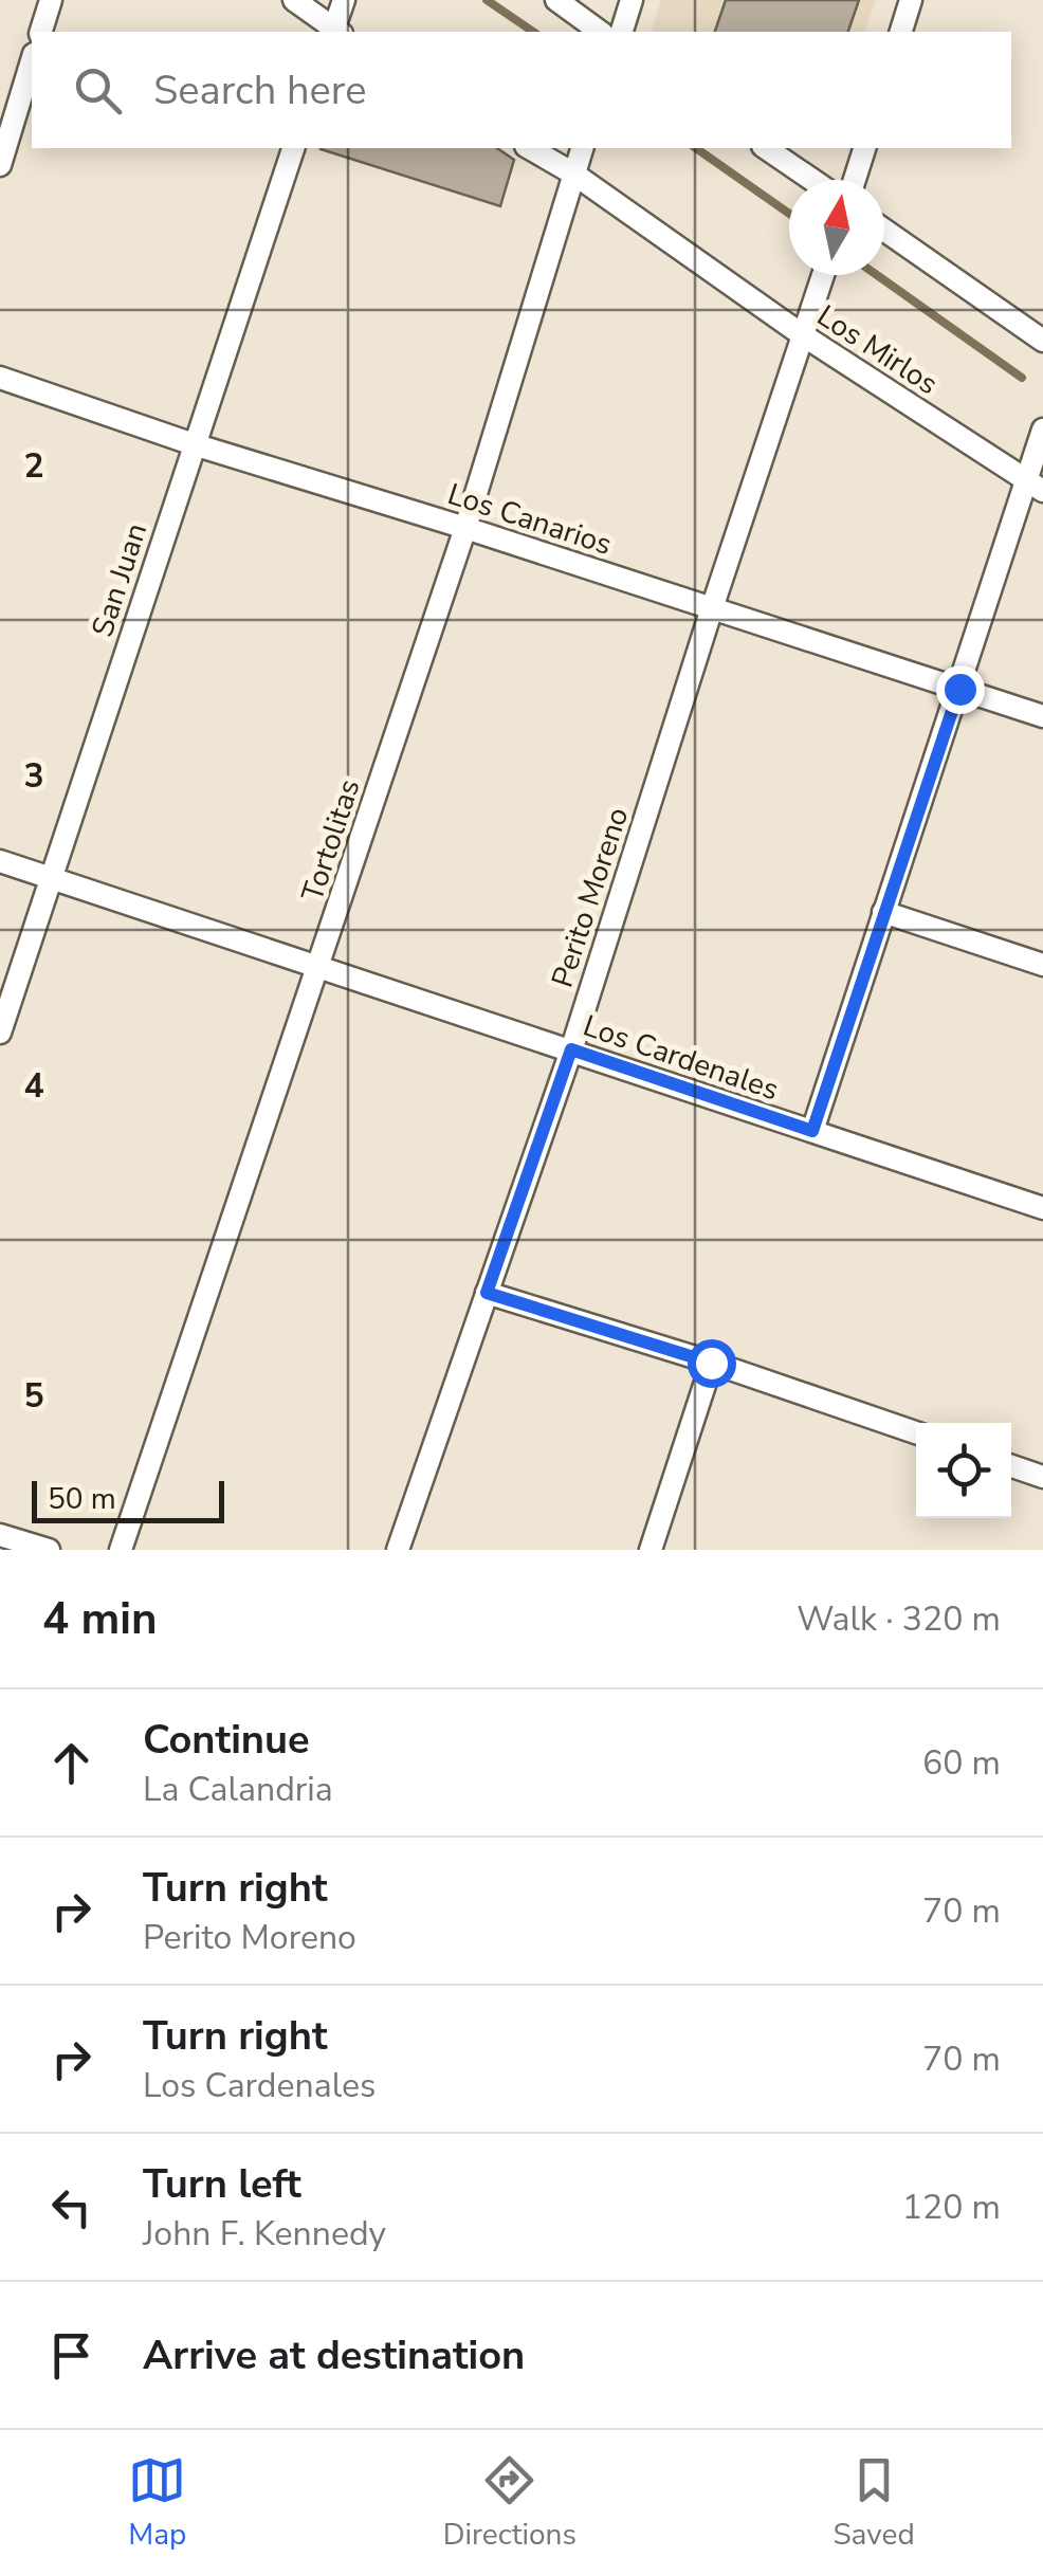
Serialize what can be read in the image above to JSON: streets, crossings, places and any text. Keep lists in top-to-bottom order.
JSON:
{
  "streets": {
    "street": [
      "Los Mirlos",
      "Los Canarios",
      "San Juan",
      "Tortolitas",
      "Perito Moreno",
      "Los Cardenales"
    ]
  },
  "crossings": [
    ["Los Mirlos", "Tortolitas"],
    ["Los Mirlos", "Perito Moreno"],
    ["Los Canarios", "San Juan"],
    ["Los Canarios", "Tortolitas"],
    ["Los Canarios", "Perito Moreno"],
    ["San Juan", "Los Cardenales"],
    ["Tortolitas", "Los Cardenales"],
    ["Perito Moreno", "Los Cardenales"]
  ],
  "scale_bar": "50 m",
  "north": "top",
  "page": {
    "search": "Search here",
    "scale": "50 m",
    "heading": ["4 min", "Walk · 320 m"],
    "list": [
      ["Continue", "La Calandria", "60 m"],
      ["Turn right", "Perito Moreno", "70 m"],
      ["Turn right", "Los Cardenales", "70 m"],
      ["Turn left", "John F. Kennedy", "120 m"],
      "Arrive at destination"
    ],
    "nav": ["Map", "Directions", "Saved"]
  },
  "grid": {
    "rows": [
      "2",
      "3",
      "4",
      "5"
    ]
  }
}
